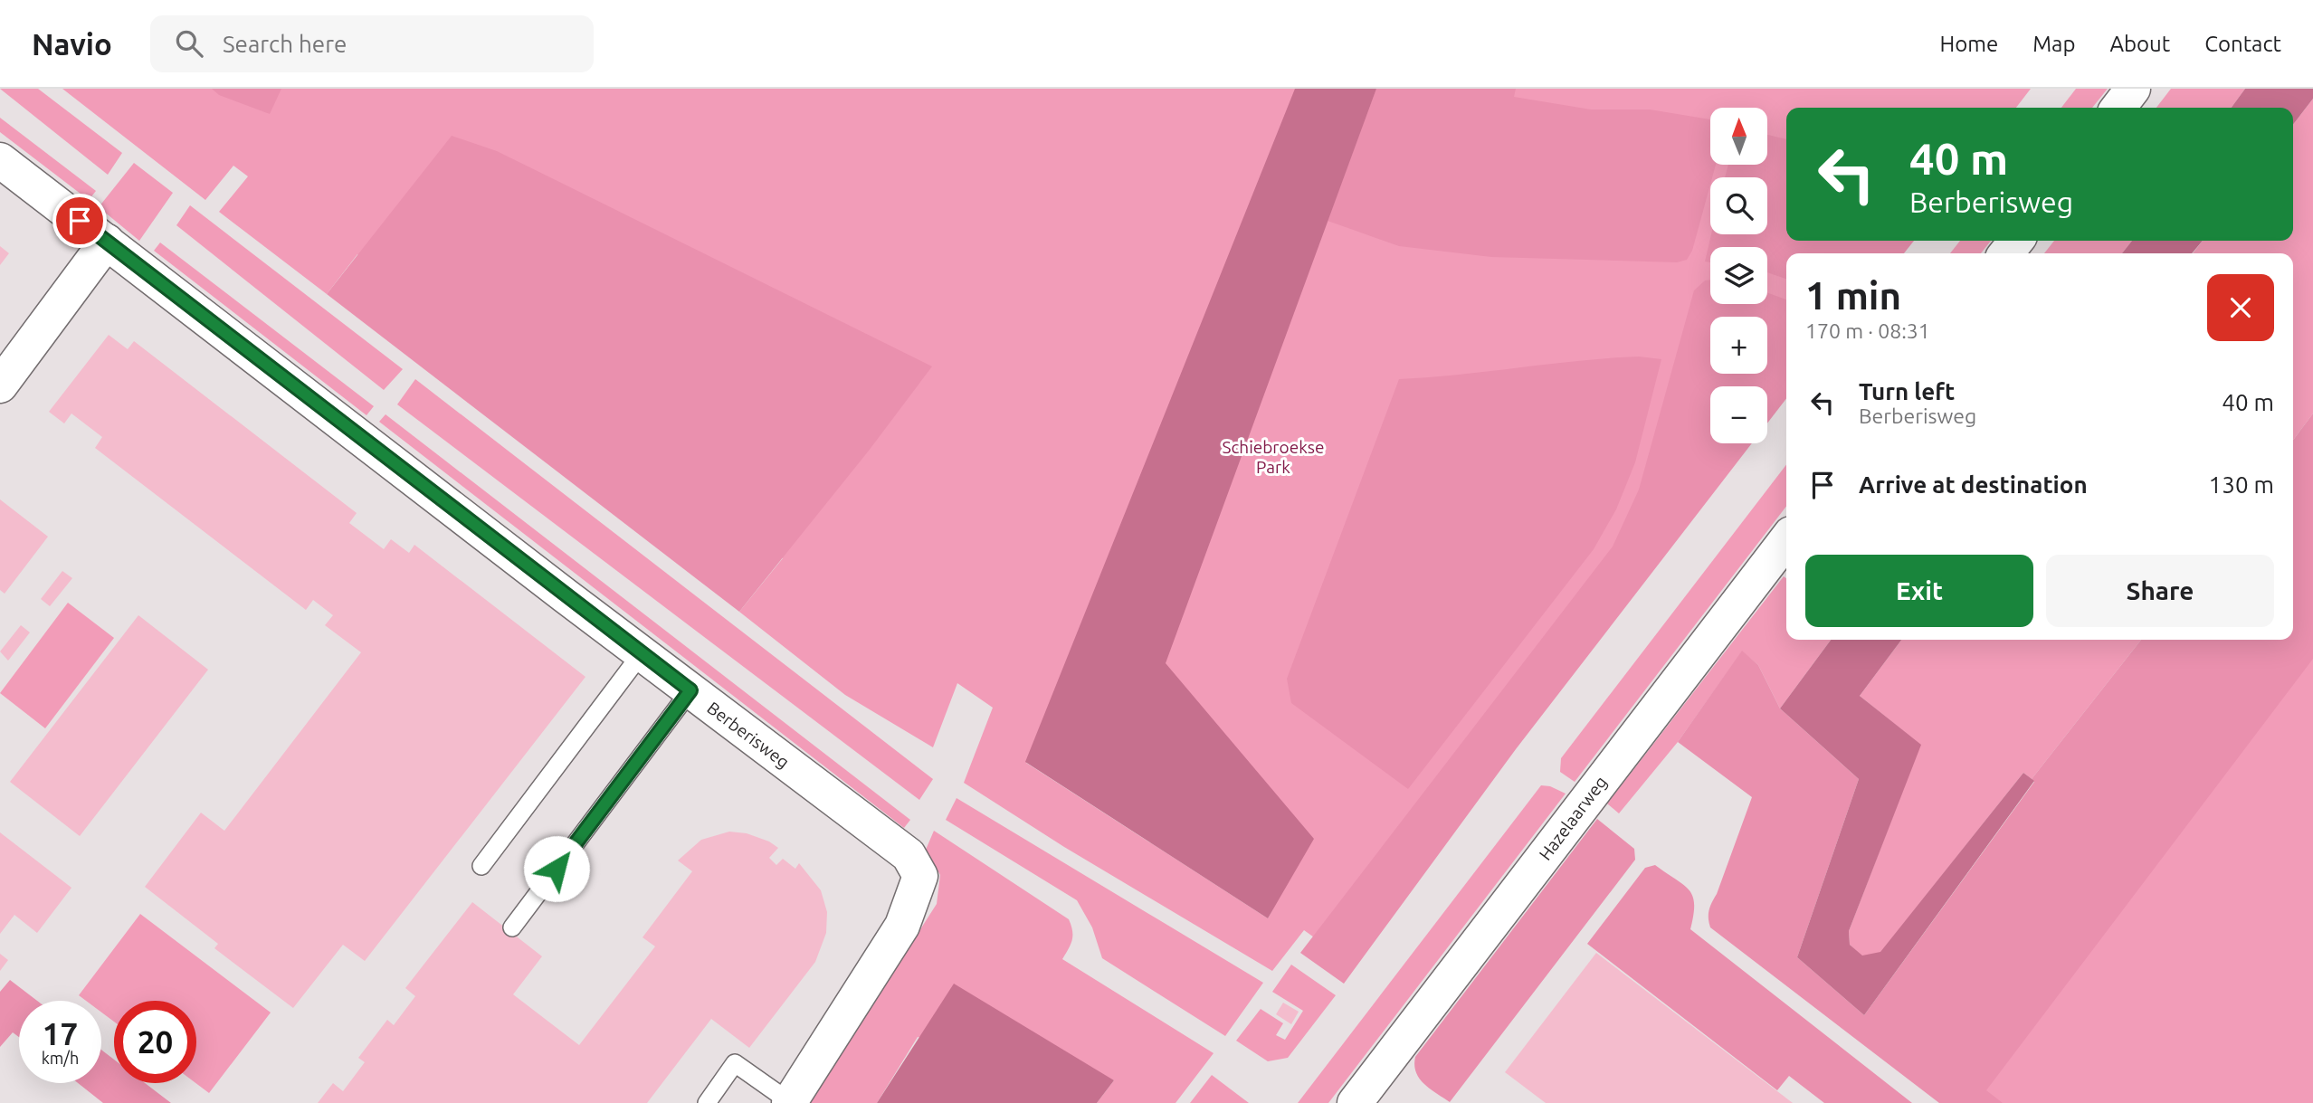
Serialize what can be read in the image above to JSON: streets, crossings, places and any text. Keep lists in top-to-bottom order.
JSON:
{
  "streets": {
    "street": ["Berberisweg", "Hazelaarweg"]
  },
  "parks": ["Schiebroekse Park"],
  "north": "top",
  "page": {
    "header": "Navio",
    "search": "Search here",
    "nav": [
      "Home",
      "Map",
      "About",
      "Contact"
    ],
    "map_buttons": ["+", "−"],
    "turn": ["40 m", "Berberisweg"],
    "heading": ["1 min", "170 m · 08:31"],
    "list": [
      {
        "name": "Turn left",
        "note": "Berberisweg",
        "value": "40 m"
      },
      {
        "name": "Arrive at destination",
        "value": "130 m"
      }
    ],
    "buttons": ["Exit", "Share"],
    "speed": "17 km/h",
    "limit": "20"
  }
}
